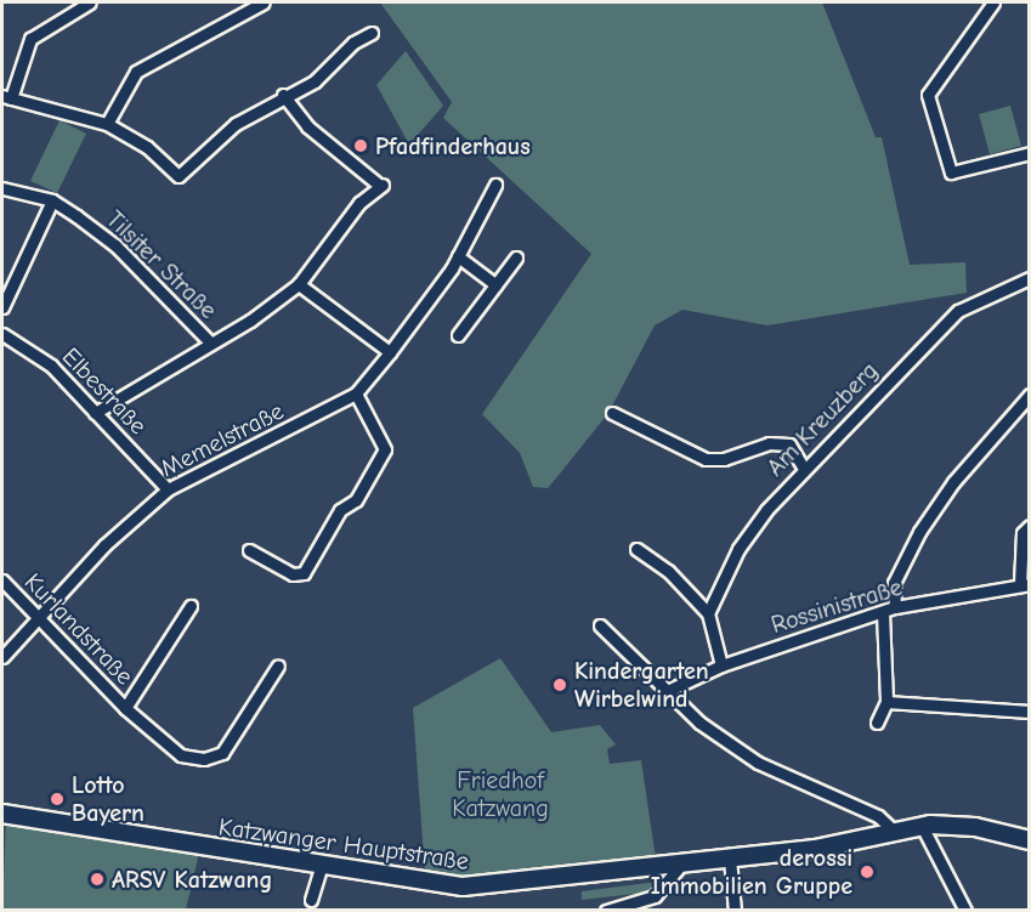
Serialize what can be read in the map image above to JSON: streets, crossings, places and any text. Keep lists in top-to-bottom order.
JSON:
{
  "streets": {
    "main road": ["Katzwanger Hauptstraße"],
    "street": [
      "Tilsiter Straße",
      "Elbestraße",
      "Am Kreuzberg",
      "Memelstraße",
      "Rossinistraße",
      "Kurlandstraße"
    ]
  },
  "crossings": [
    ["Elbestraße", "Memelstraße"],
    ["Memelstraße", "Kurlandstraße"]
  ],
  "parks": ["Friedhof Katzwang"],
  "places": [
    "Pfadfinderhaus",
    "Kindergarten Wirbelwind",
    "Lotto Bayern",
    "derossi Immobilien Gruppe",
    "ARSV Katzwang"
  ]
}
